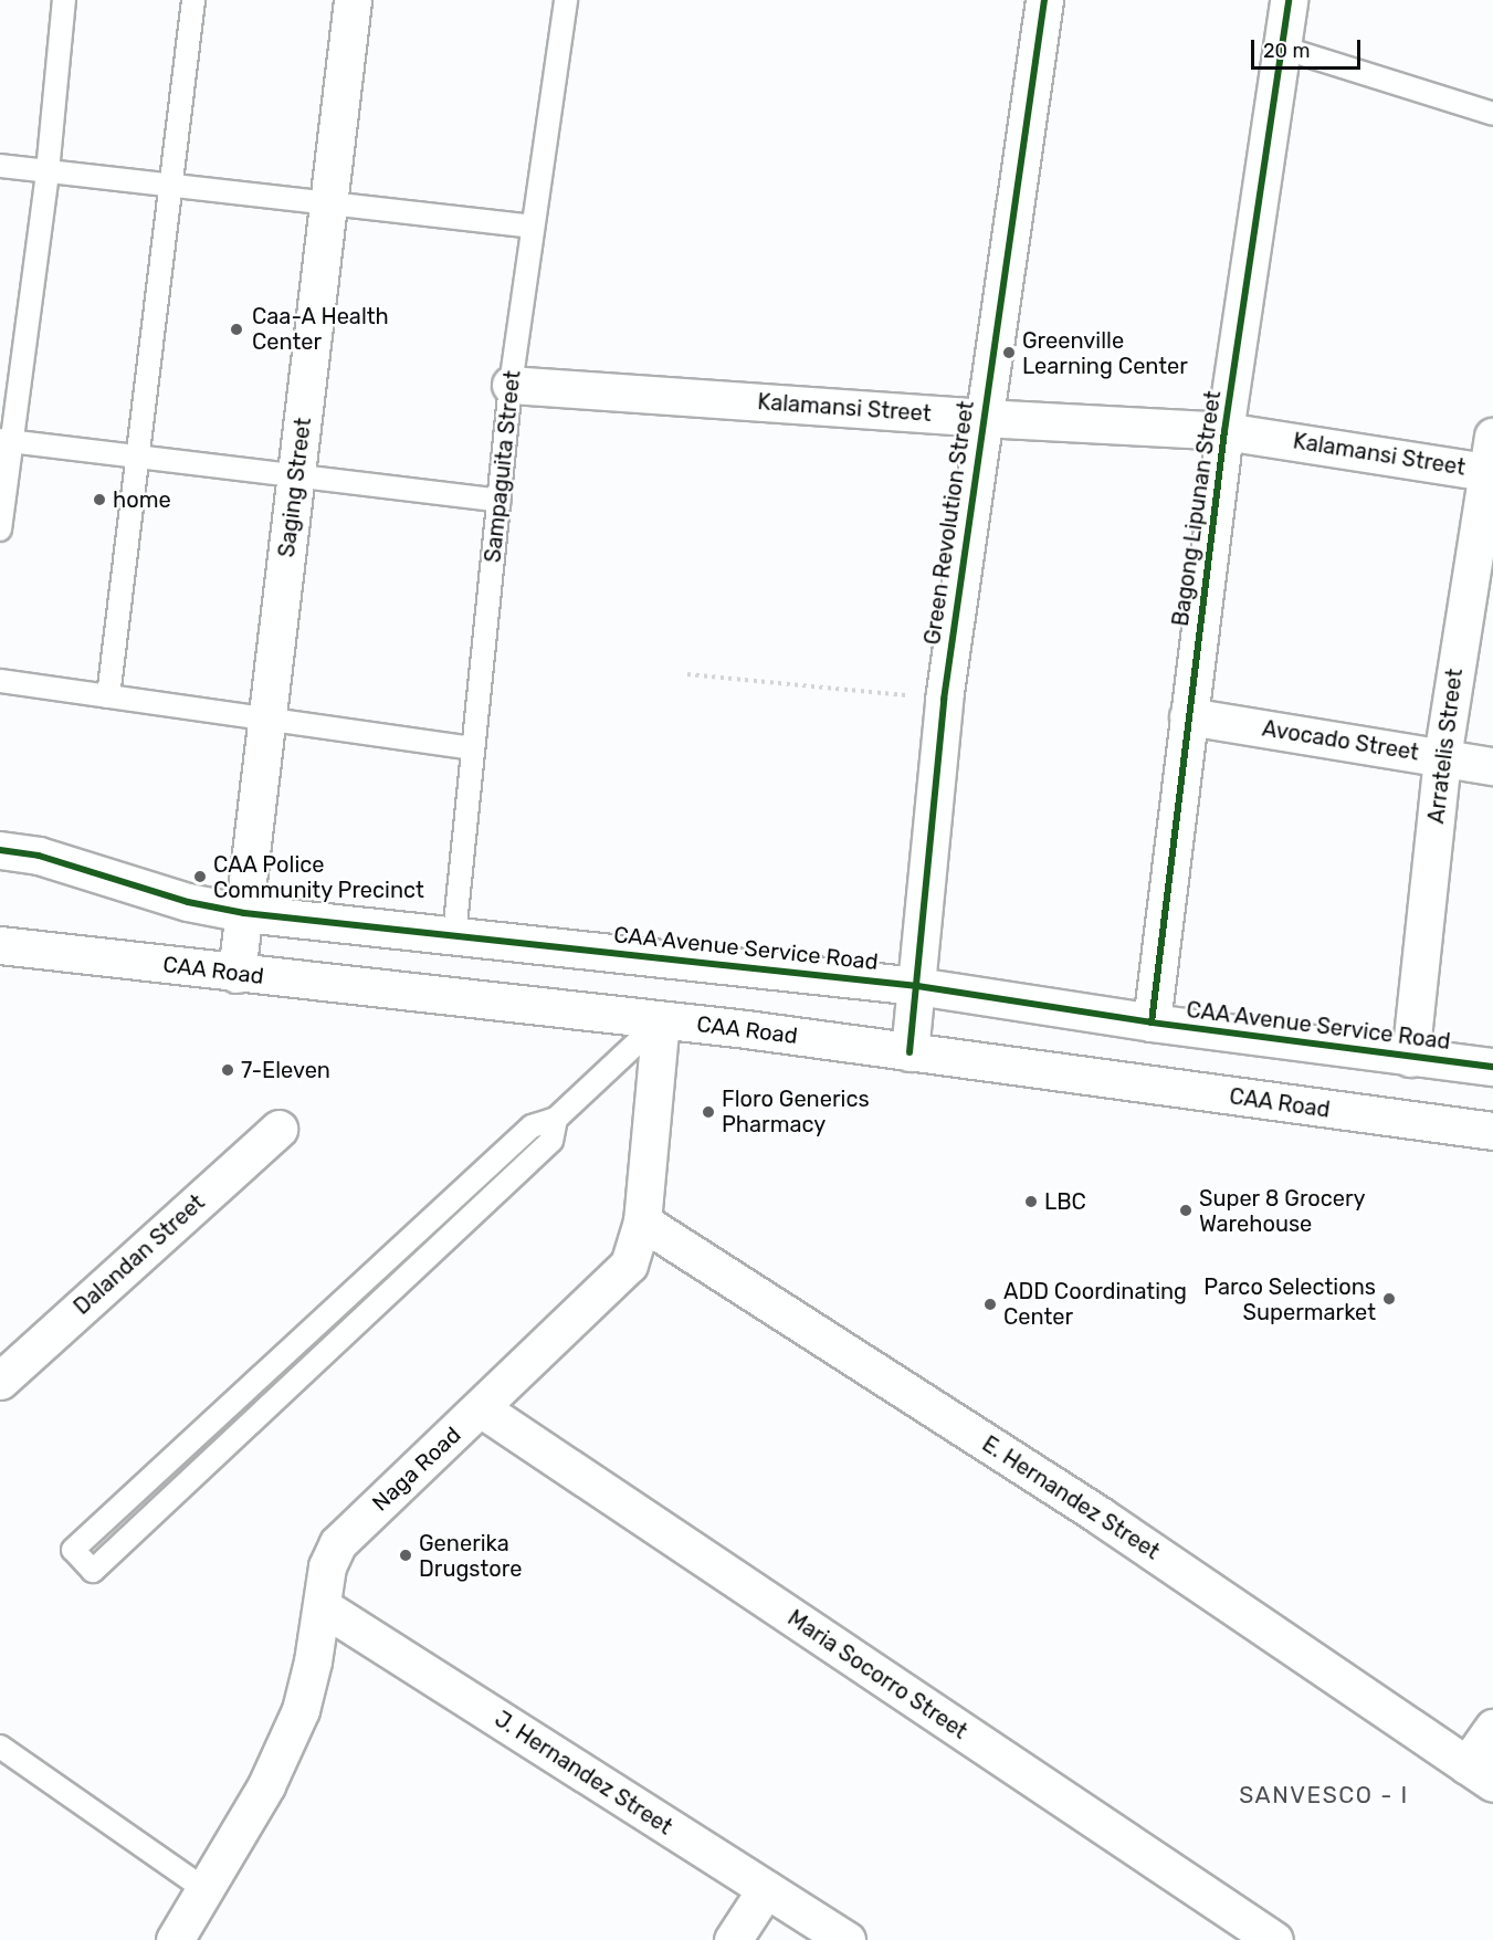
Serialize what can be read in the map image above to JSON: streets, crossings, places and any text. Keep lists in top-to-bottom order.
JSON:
{
  "streets": {
    "street": [
      "Kalamansi Street",
      "Saging Street",
      "Bagong Lipunan Street",
      "Green Revolution Street",
      "Avocado Street",
      "Arratelis Street",
      "CAA Avenue Service Road",
      "CAA Road",
      "Dalandan Street",
      "Naga Road",
      "E. Hernandez Street",
      "Maria Socorro Street",
      "J. Hernandez Street"
    ],
    "lane": ["Sampaguita Street"]
  },
  "crossings": [
    ["Kalamansi Street", "Sampaguita Street"],
    ["Kalamansi Street", "Bagong Lipunan Street"],
    ["Kalamansi Street", "Green Revolution Street"],
    ["Kalamansi Street", "Arratelis Street"],
    ["Sampaguita Street", "CAA Avenue Service Road"],
    ["Saging Street", "CAA Avenue Service Road"],
    ["Saging Street", "CAA Road"],
    ["Bagong Lipunan Street", "Avocado Street"],
    ["Bagong Lipunan Street", "CAA Avenue Service Road"],
    ["Green Revolution Street", "CAA Avenue Service Road"],
    ["Green Revolution Street", "CAA Road"],
    ["Avocado Street", "Arratelis Street"],
    ["Arratelis Street", "CAA Avenue Service Road"],
    ["CAA Road", "Naga Road"],
    ["Naga Road", "E. Hernandez Street"],
    ["Naga Road", "Maria Socorro Street"],
    ["Naga Road", "J. Hernandez Street"]
  ],
  "districts": ["SANVESCO - I"],
  "places": [
    "Caa-A Health Center",
    "Greenville Learning Center",
    "home",
    "CAA Police Community Precinct",
    "7-Eleven",
    "Floro Generics Pharmacy",
    "LBC",
    "Super 8 Grocery Warehouse",
    "Parco Selections Supermarket",
    "ADD Coordinating Center",
    "Generika Drugstore"
  ],
  "scale_bar": "20 m"
}
